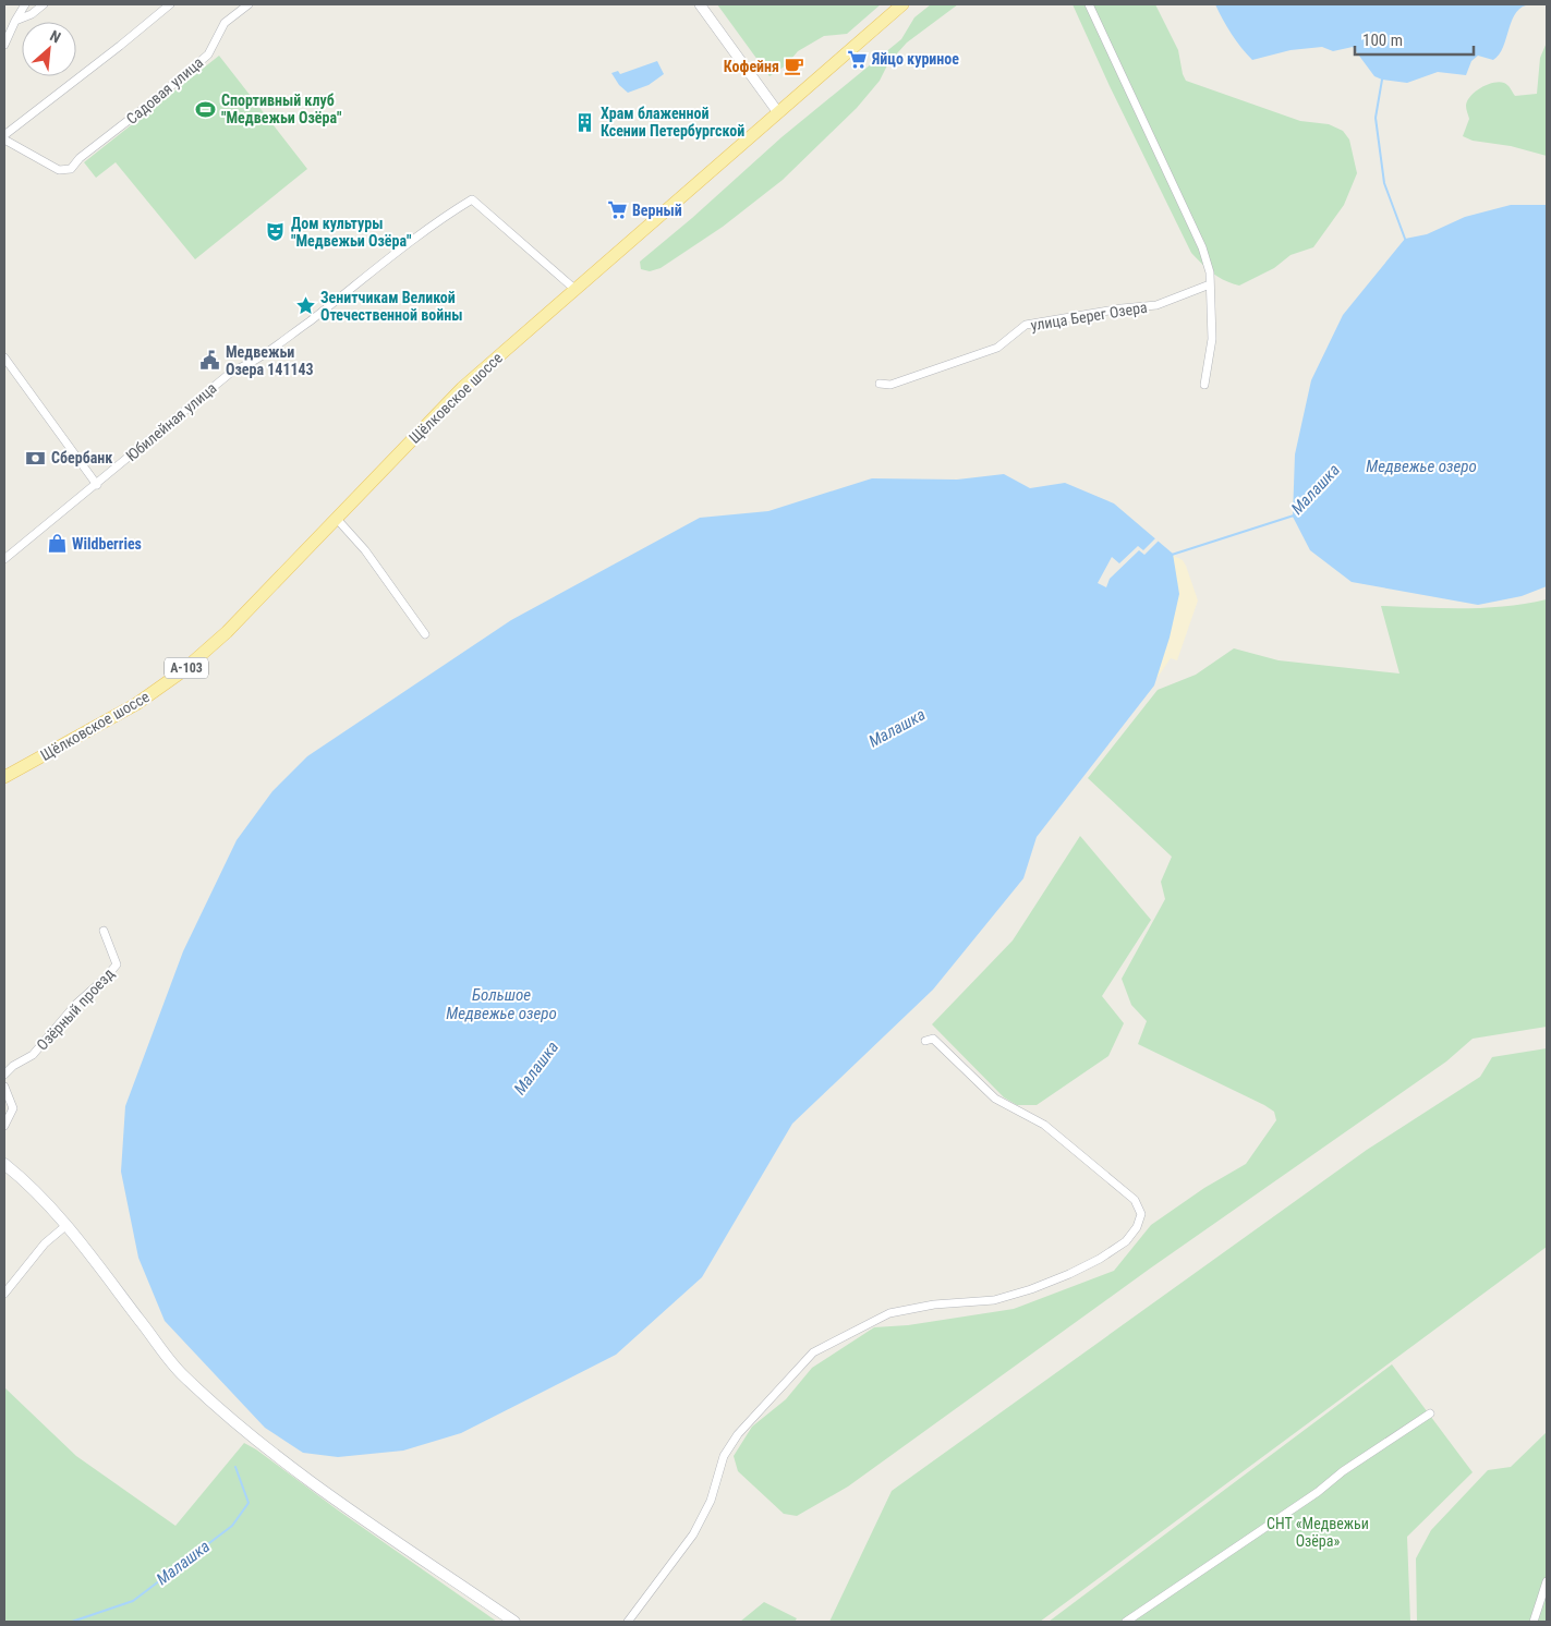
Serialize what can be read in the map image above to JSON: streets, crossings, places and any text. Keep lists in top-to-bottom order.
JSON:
{
  "streets": {
    "main road": ["Щёлковское шоссе", "А-103"],
    "street": [
      "Садовая улица",
      "улица Берег Озера",
      "Юбилейная улица",
      "Озёрный проезд"
    ]
  },
  "crossings": [
    ["Щёлковское шоссе", "Юбилейная улица"]
  ],
  "water": ["Медвежье озеро", "Малашка", "Большое Медвежье озеро"],
  "parks": ["СНТ «Медвежьи Озёра»"],
  "places": {
    "supermarket": ["Яйцо куриное", "Верный"],
    "cafe": ["Кофейня"],
    "sports": ["Спортивный клуб \"Медвежьи Озёра\""],
    "building": ["Храм блаженной Ксении Петербургской"],
    "theatre": ["Дом культуры \"Медвежьи Озёра\""],
    "place": ["Зенитчикам Великой Отечественной войны"],
    "public building": ["Медвежьи Озера 141143"],
    "bank": ["Сбербанк"],
    "shop": ["Wildberries"]
  },
  "scale_bar": "100 m",
  "north": "top right"
}
